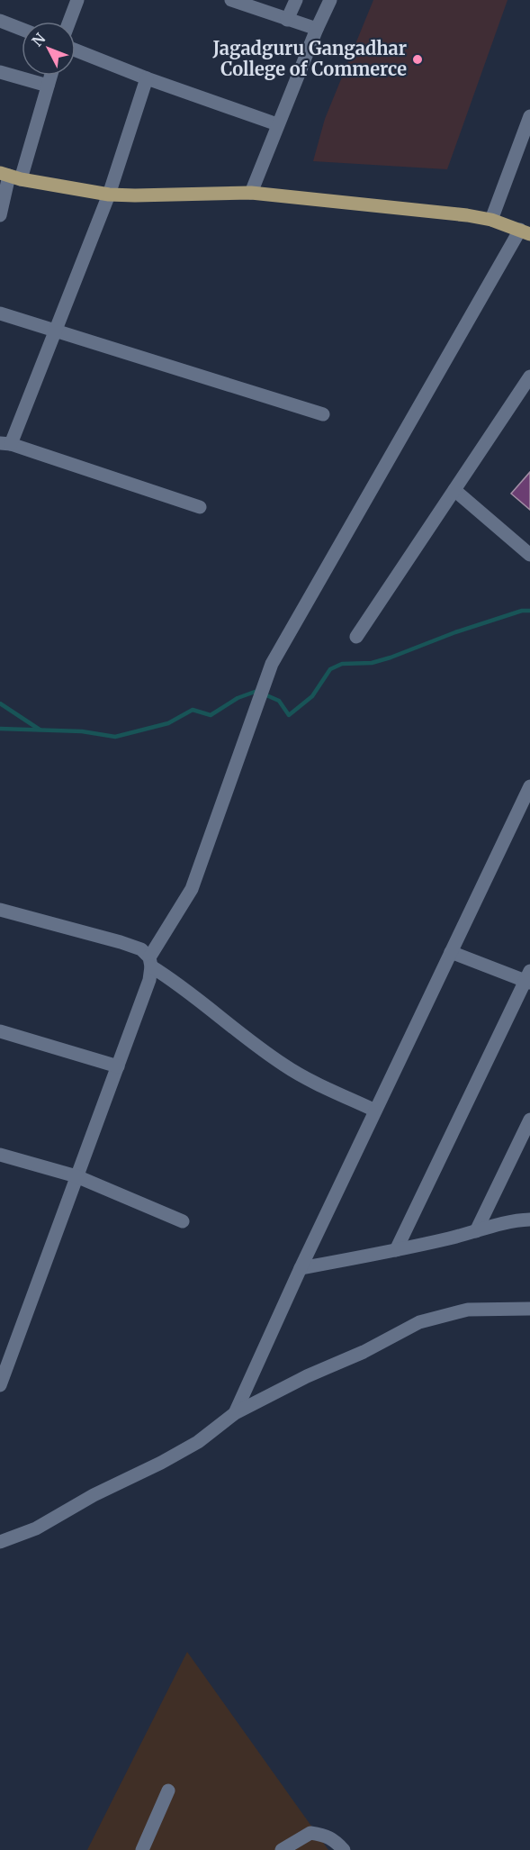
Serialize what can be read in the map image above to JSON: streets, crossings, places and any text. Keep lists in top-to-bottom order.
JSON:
{
  "places": ["Jagadguru Gangadhar College of Commerce"],
  "north": "top left"
}
